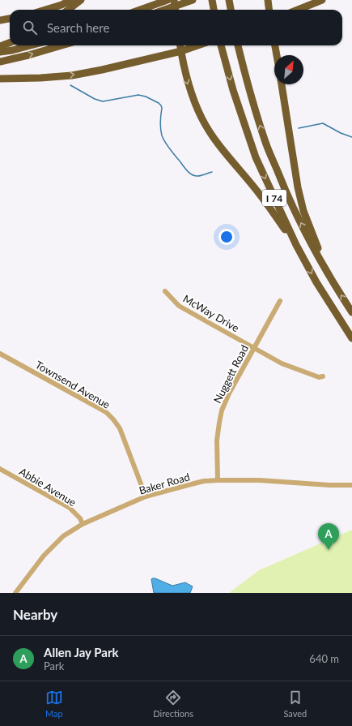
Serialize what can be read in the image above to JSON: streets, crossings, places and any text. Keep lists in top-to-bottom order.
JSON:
{
  "streets": {
    "highway": ["I 74"],
    "street": [
      "McWay Drive",
      "Nuggett Road",
      "Townsend Avenue",
      "Baker Road",
      "Abbie Avenue"
    ]
  },
  "crossings": [
    ["McWay Drive", "Nuggett Road"],
    ["Nuggett Road", "Baker Road"],
    ["Townsend Avenue", "Baker Road"],
    ["Baker Road", "Abbie Avenue"]
  ],
  "north": "top right",
  "page": {
    "search": "Search here",
    "pins": "A",
    "heading": "Nearby",
    "list": [
      {
        "mark": "A",
        "name": "Allen Jay Park",
        "note": "Park",
        "value": "640 m"
      }
    ],
    "nav": ["Map", "Directions", "Saved"]
  }
}
